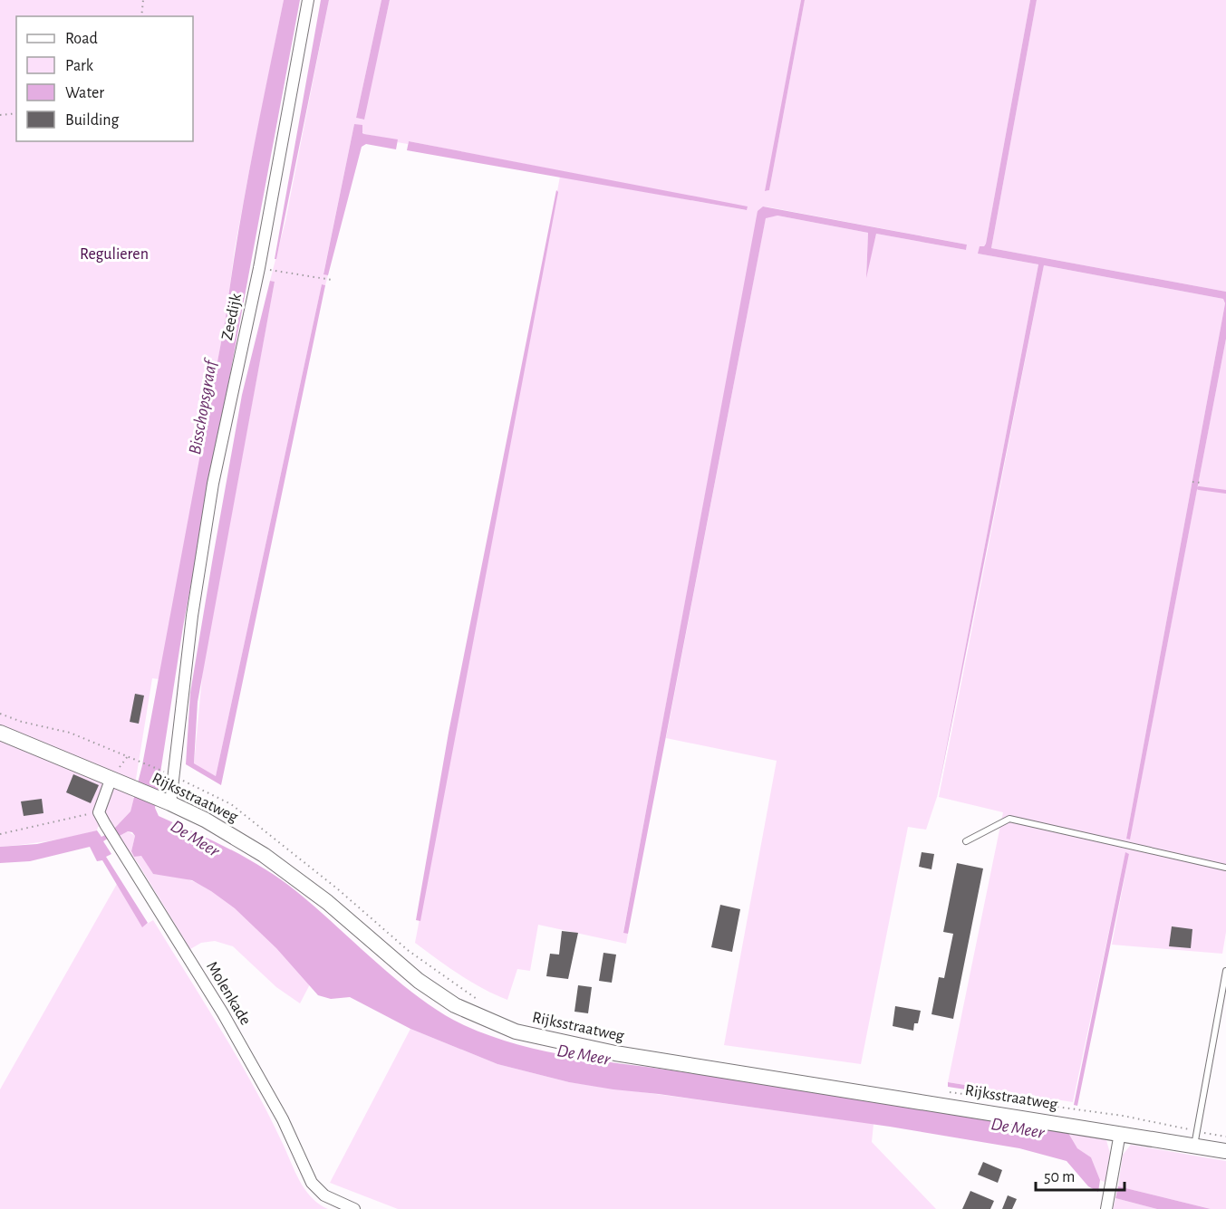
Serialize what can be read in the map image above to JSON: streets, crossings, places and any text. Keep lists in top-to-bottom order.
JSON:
{
  "streets": {
    "main road": ["Rijksstraatweg"],
    "street": ["Zeedijk", "Molenkade"]
  },
  "crossings": [
    ["Zeedijk", "Rijksstraatweg"]
  ],
  "water": ["Bisschopsgraaf", "De Meer"],
  "parks": ["Regulieren"],
  "legend": [
    "Road",
    "Park",
    "Water",
    "Building"
  ],
  "scale_bar": "50 m"
}
